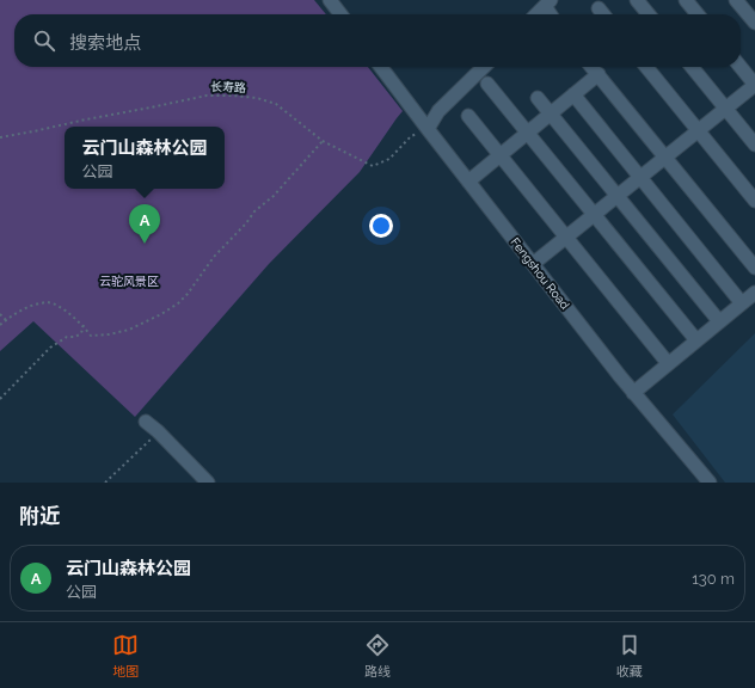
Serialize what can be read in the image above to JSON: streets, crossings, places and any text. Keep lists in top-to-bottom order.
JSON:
{
  "streets": {
    "street": ["Fengshou Road"],
    "path": ["长寿路"]
  },
  "crossings": [
    ["长寿路", "Fengshou Road"]
  ],
  "parks": ["云驼风景区"],
  "page": {
    "search": "搜索地点",
    "popup": ["云门山森林公园", "公园"],
    "pins": "A",
    "heading": "附近",
    "list": [
      {
        "mark": "A",
        "name": "云门山森林公园",
        "note": "公园",
        "value": "130 m"
      }
    ],
    "nav": ["地图", "路线", "收藏"]
  }
}
